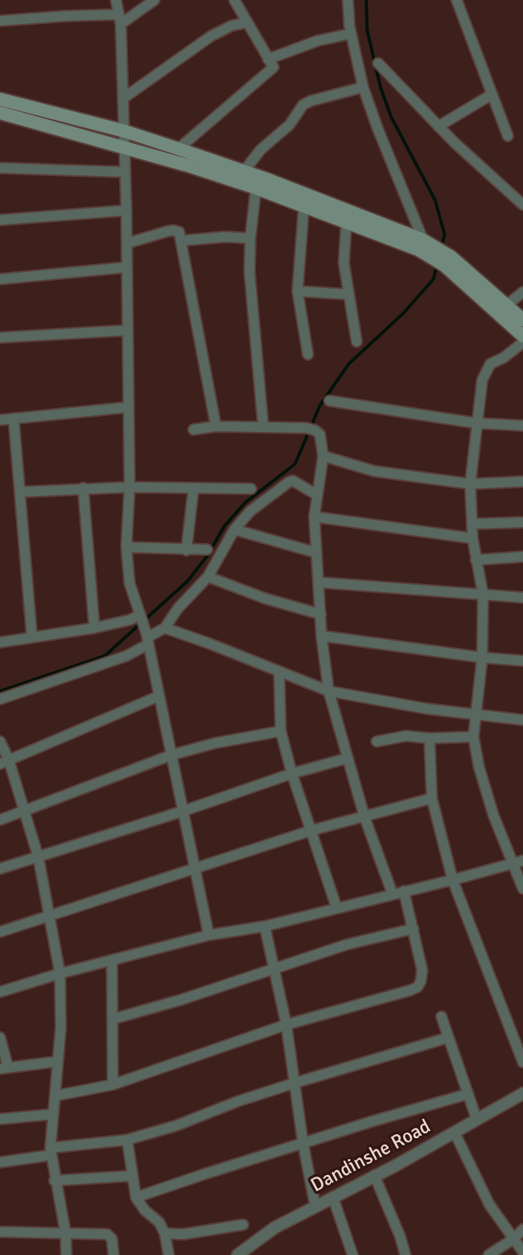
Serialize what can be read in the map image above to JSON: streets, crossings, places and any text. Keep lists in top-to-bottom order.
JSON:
{
  "streets": {
    "street": ["Dandinshe Road"]
  }
}
